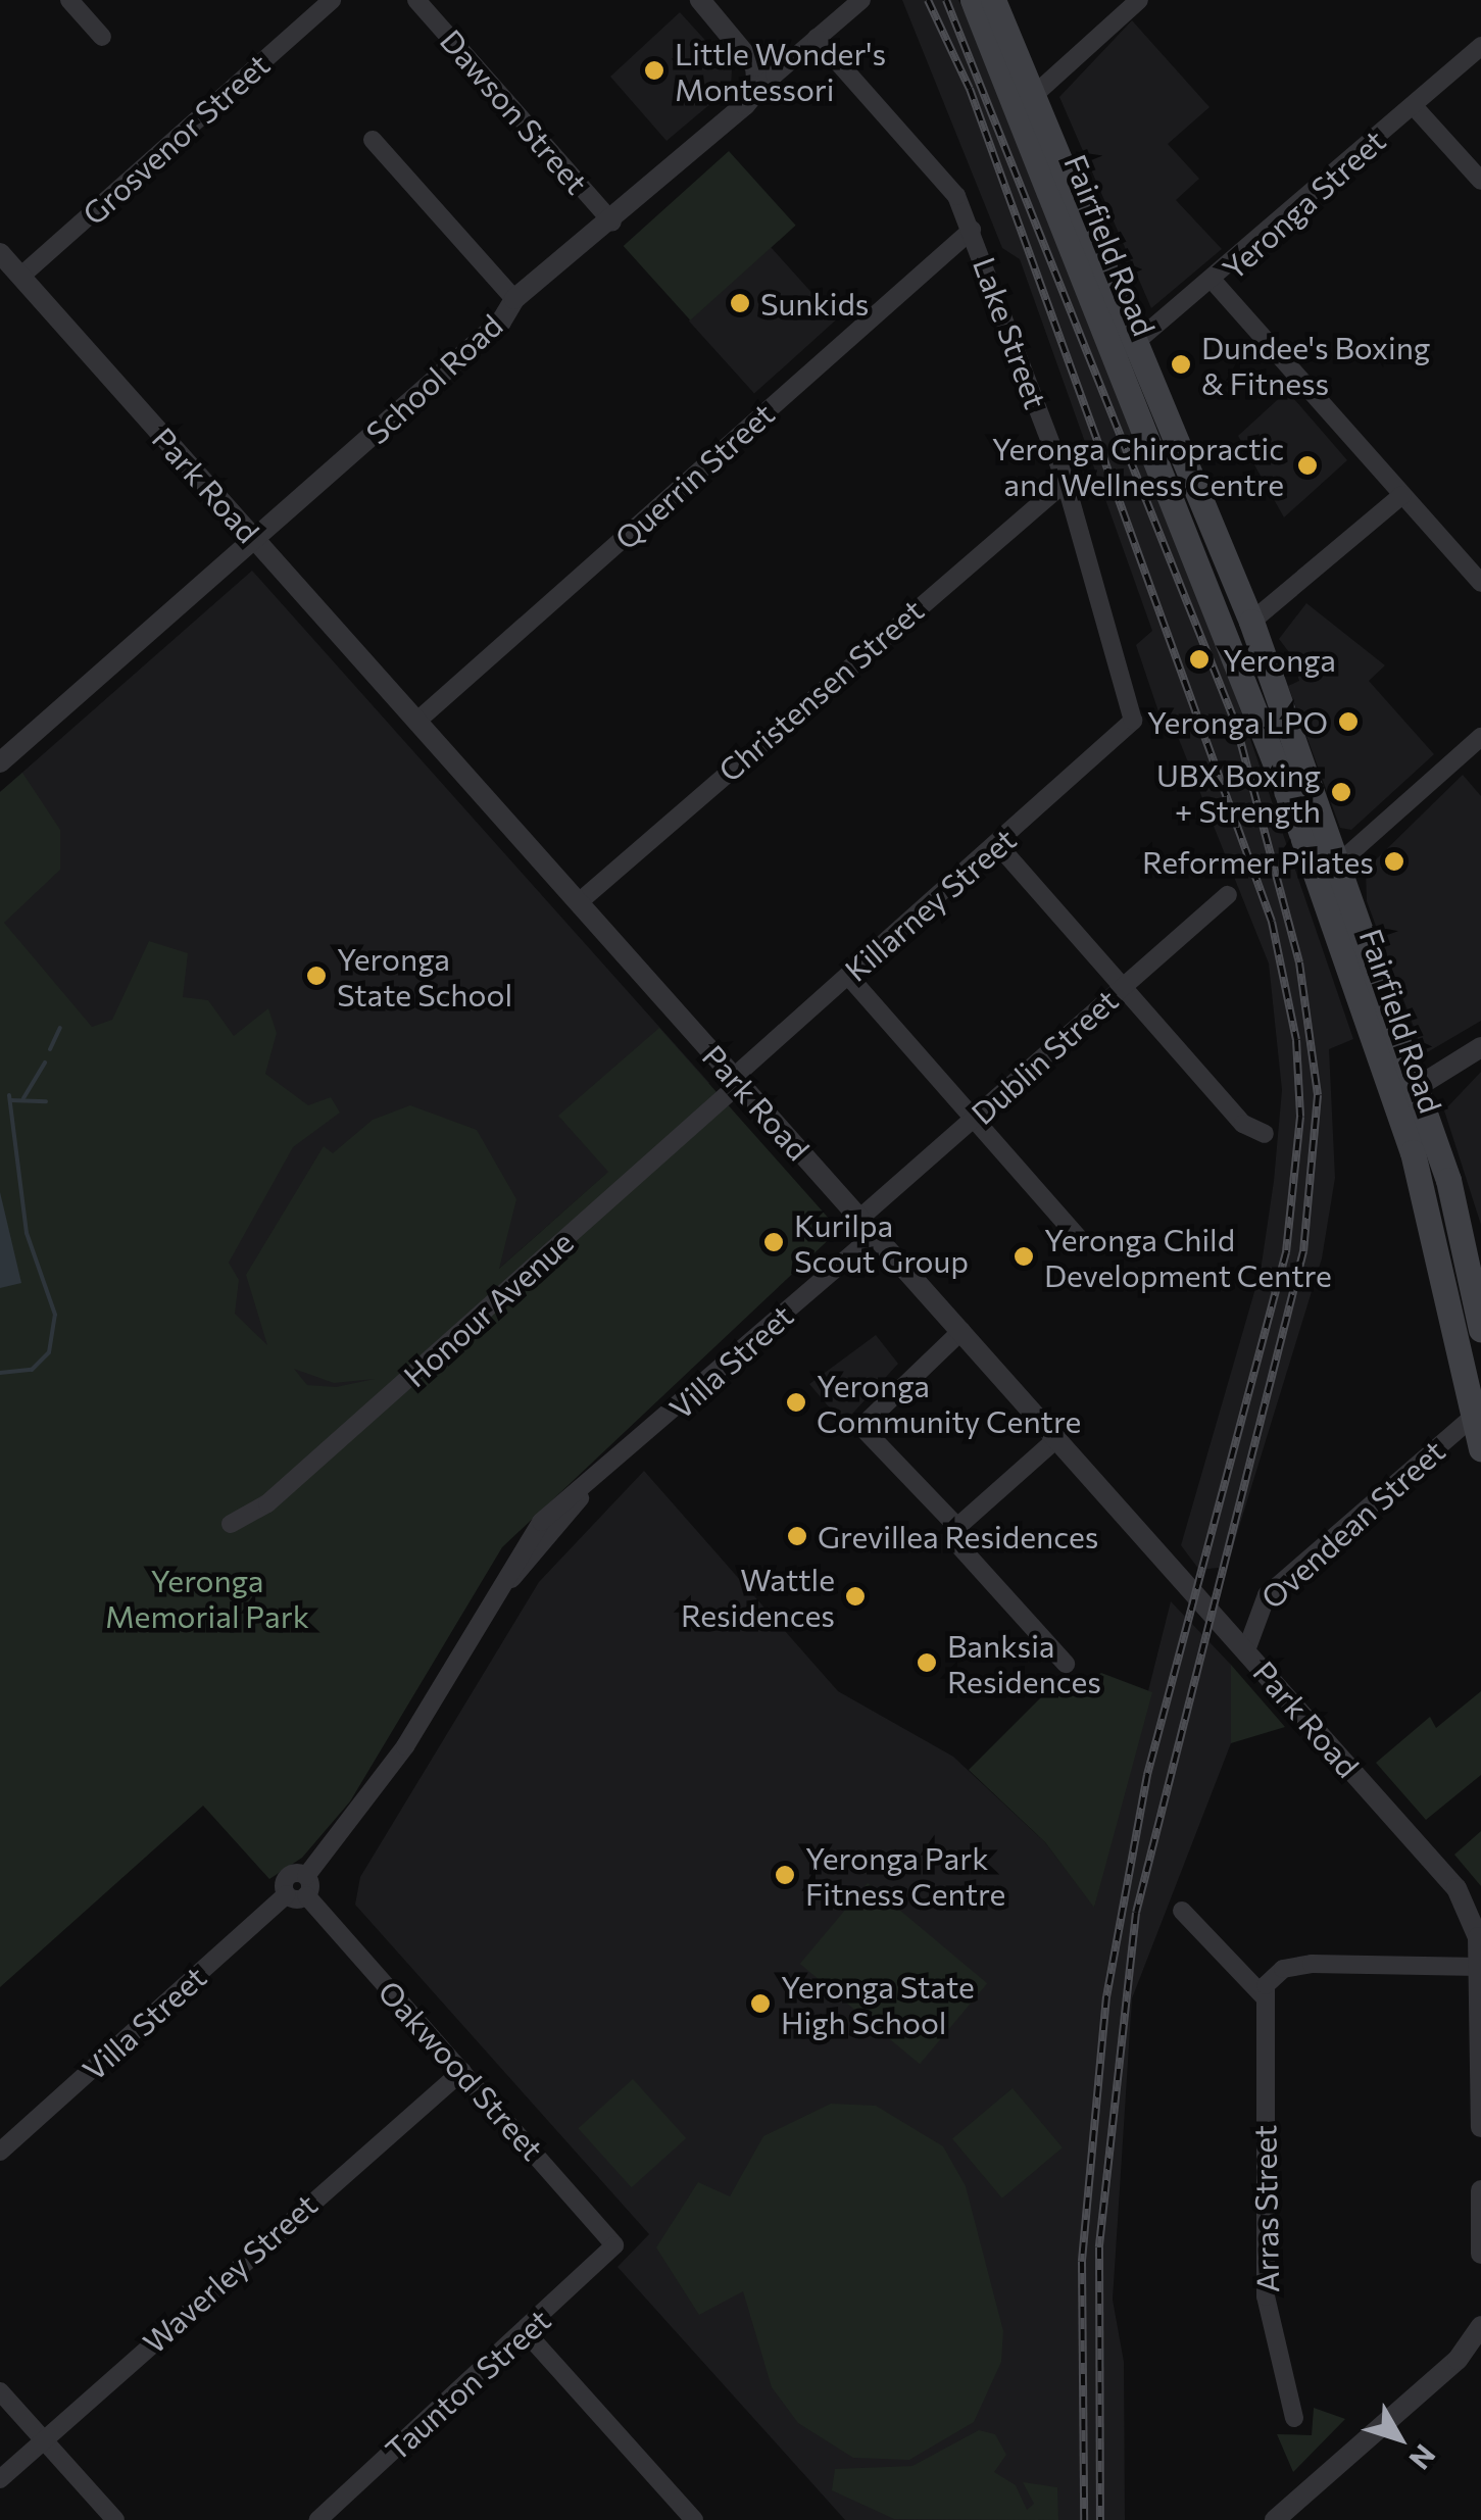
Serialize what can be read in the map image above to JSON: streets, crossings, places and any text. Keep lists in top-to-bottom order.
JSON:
{
  "streets": {
    "main road": ["Fairfield Road"],
    "street": [
      "Dawson Street",
      "Grosvenor Street",
      "Yeronga Street",
      "Lake Street",
      "School Road",
      "Querrin Street",
      "Park Road",
      "Christensen Street",
      "Killarney Street",
      "Dublin Street",
      "Honour Avenue",
      "Villa Street",
      "Ovendean Street",
      "Oakwood Street",
      "Arras Street",
      "Waverley Street",
      "Taunton Street"
    ]
  },
  "crossings": [
    ["Dawson Street", "School Road"],
    ["Grosvenor Street", "Park Road"],
    ["Yeronga Street", "Fairfield Road"],
    ["Fairfield Road", "Ovendean Street"],
    ["Lake Street", "School Road"],
    ["Lake Street", "Querrin Street"],
    ["Lake Street", "Christensen Street"],
    ["Lake Street", "Killarney Street"],
    ["School Road", "Park Road"],
    ["Querrin Street", "Park Road"],
    ["Park Road", "Christensen Street"],
    ["Park Road", "Killarney Street"],
    ["Park Road", "Dublin Street"],
    ["Park Road", "Honour Avenue"],
    ["Park Road", "Villa Street"],
    ["Park Road", "Ovendean Street"],
    ["Killarney Street", "Honour Avenue"],
    ["Villa Street", "Oakwood Street"],
    ["Oakwood Street", "Waverley Street"],
    ["Oakwood Street", "Taunton Street"]
  ],
  "parks": ["Yeronga Memorial Park"],
  "places": [
    "Little Wonder's Montessori",
    "Sunkids",
    "Dundee's Boxing & Fitness",
    "Yeronga Chiropractic and Wellness Centre",
    "Yeronga",
    "Yeronga LPO",
    "UBX Boxing + Strength",
    "Reformer Pilates",
    "Yeronga State School",
    "Kurilpa Scout Group",
    "Yeronga Child Development Centre",
    "Yeronga Community Centre",
    "Grevillea Residences",
    "Wattle Residences",
    "Banksia Residences",
    "Yeronga Park Fitness Centre",
    "Yeronga State High School"
  ],
  "north": "bottom right"
}
